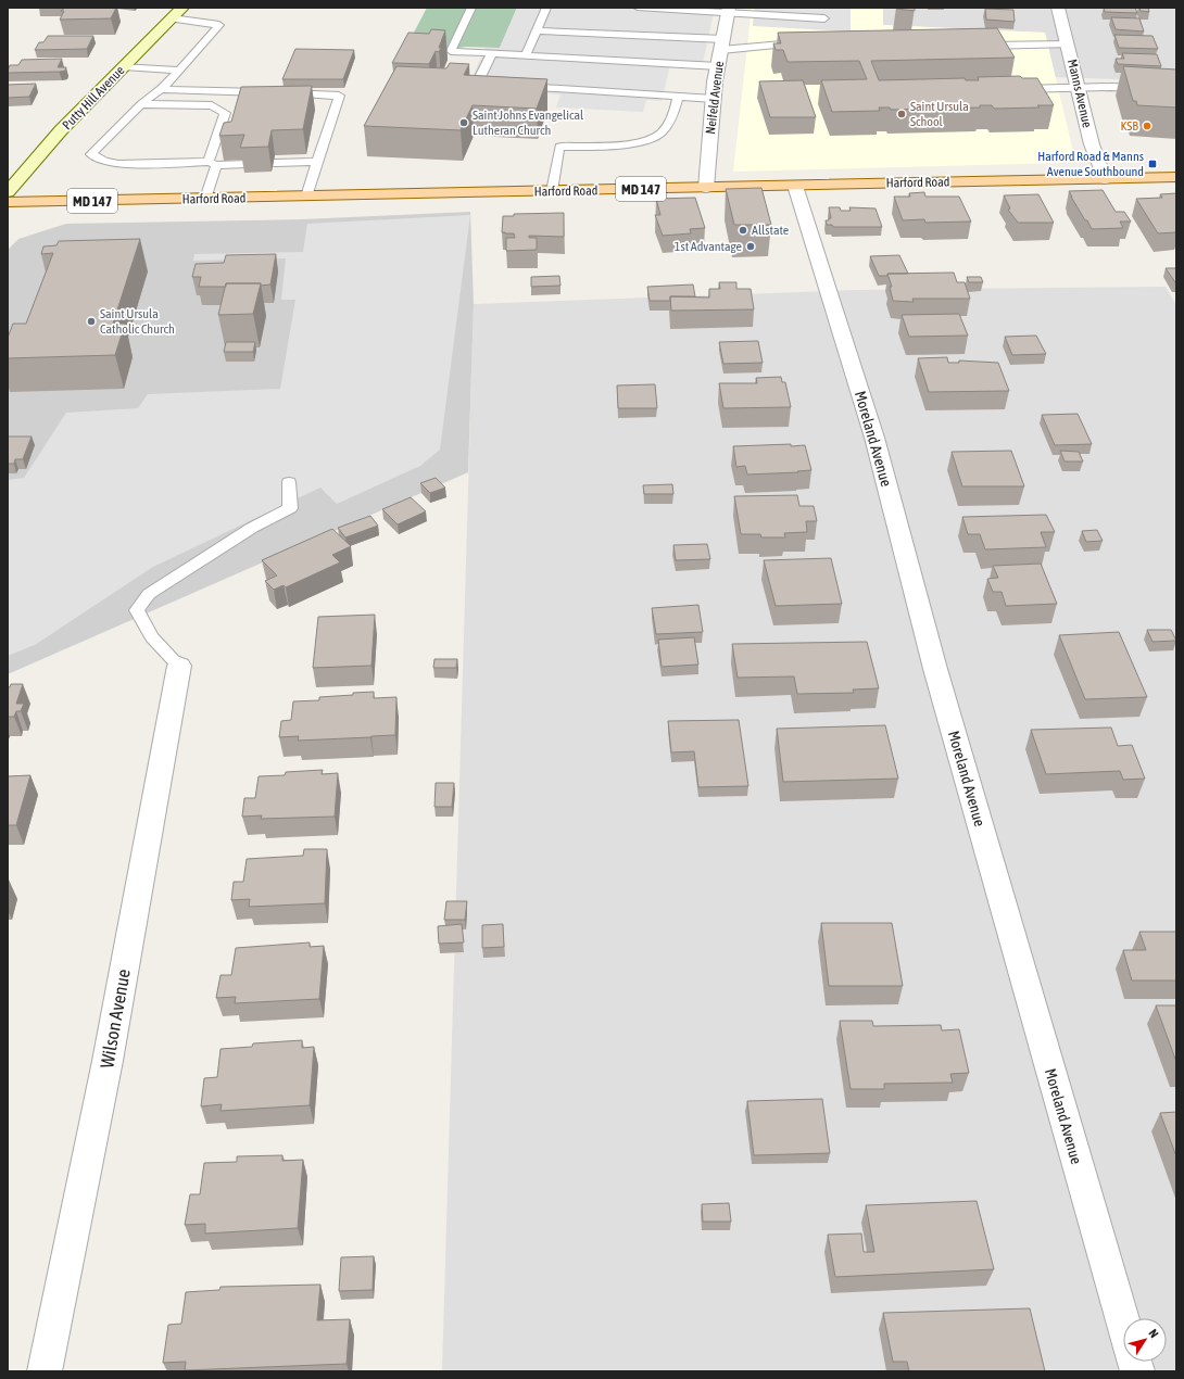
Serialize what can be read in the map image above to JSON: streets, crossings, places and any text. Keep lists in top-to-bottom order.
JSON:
{
  "streets": {
    "main road": ["Putty Hill Avenue", "Harford Road", "MD 147"],
    "street": [
      "Manns Avenue",
      "Neifeld Avenue",
      "Moreland Avenue",
      "Wilson Avenue"
    ]
  },
  "crossings": [
    ["Manns Avenue", "Harford Road"],
    ["Neifeld Avenue", "Harford Road"],
    ["Harford Road", "Moreland Avenue"]
  ],
  "places": {
    "other": [
      "Saint Ursula School",
      "Saint Johns Evangelical Lutheran Church",
      "KSB",
      "Allstate",
      "1st Advantage",
      "Saint Ursula Catholic Church"
    ],
    "transit": ["Harford Road & Manns Avenue Southbound"]
  },
  "north": "top right"
}
